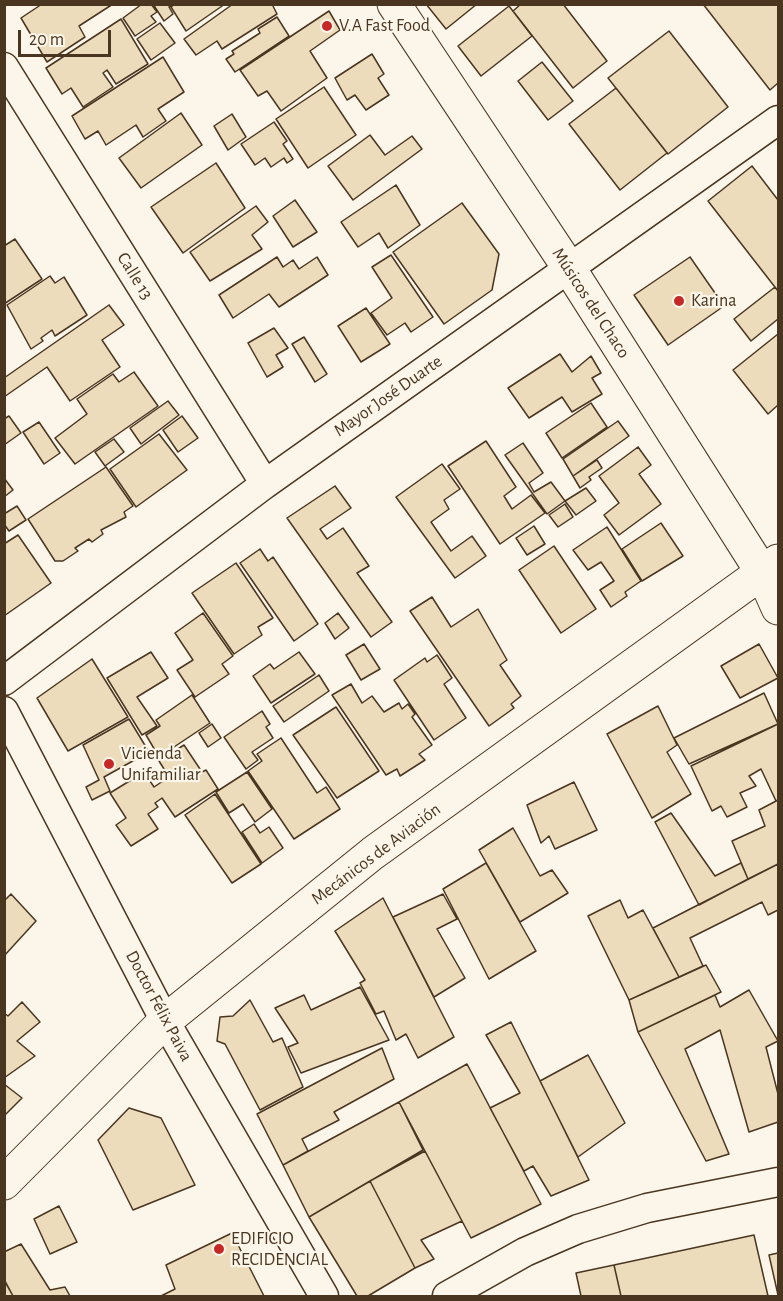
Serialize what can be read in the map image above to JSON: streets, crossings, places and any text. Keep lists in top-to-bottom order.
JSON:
{
  "streets": {
    "street": [
      "Calle 13",
      "Músicos del Chaco",
      "Mayor José Duarte",
      "Mecánicos de Aviación",
      "Doctor Félix Paiva"
    ]
  },
  "crossings": [
    ["Calle 13", "Mayor José Duarte"],
    ["Músicos del Chaco", "Mayor José Duarte"],
    ["Músicos del Chaco", "Mecánicos de Aviación"],
    ["Mecánicos de Aviación", "Doctor Félix Paiva"]
  ],
  "places": [
    "V.A Fast Food",
    "Karina",
    "Vicienda Unifamiliar",
    "EDIFICIO RECIDENCIAL"
  ],
  "scale_bar": "20 m"
}
